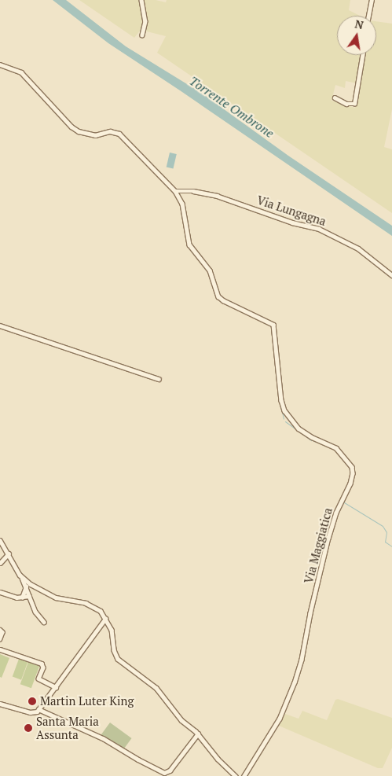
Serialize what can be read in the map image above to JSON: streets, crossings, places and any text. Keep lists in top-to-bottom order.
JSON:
{
  "streets": {
    "street": ["Via Lungagna", "Via Maggiatica"]
  },
  "crossings": [
    ["Via Lungagna", "Via Maggiatica"]
  ],
  "water": ["Torrente Ombrone"],
  "places": ["Martin Luter King", "Santa Maria Assunta"],
  "north": "top"
}
